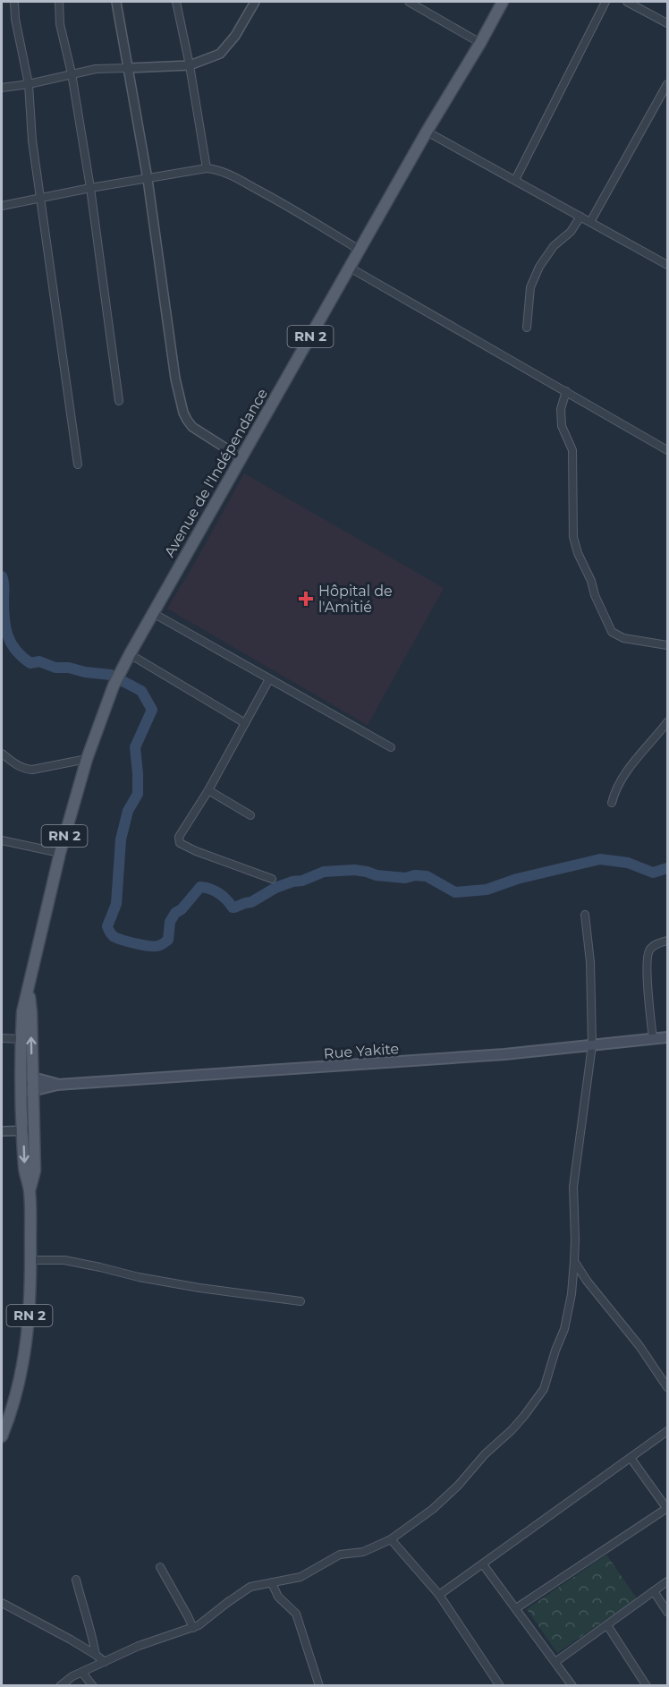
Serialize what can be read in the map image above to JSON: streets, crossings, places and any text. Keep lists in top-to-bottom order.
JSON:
{
  "streets": {
    "main road": ["RN 2", "Avenue de l'Indépendance", "Rue Yakite"]
  },
  "crossings": [
    ["Avenue de l'Indépendance", "Rue Yakite"]
  ],
  "places": {
    "health": ["Hôpital de l'Amitié"]
  }
}
